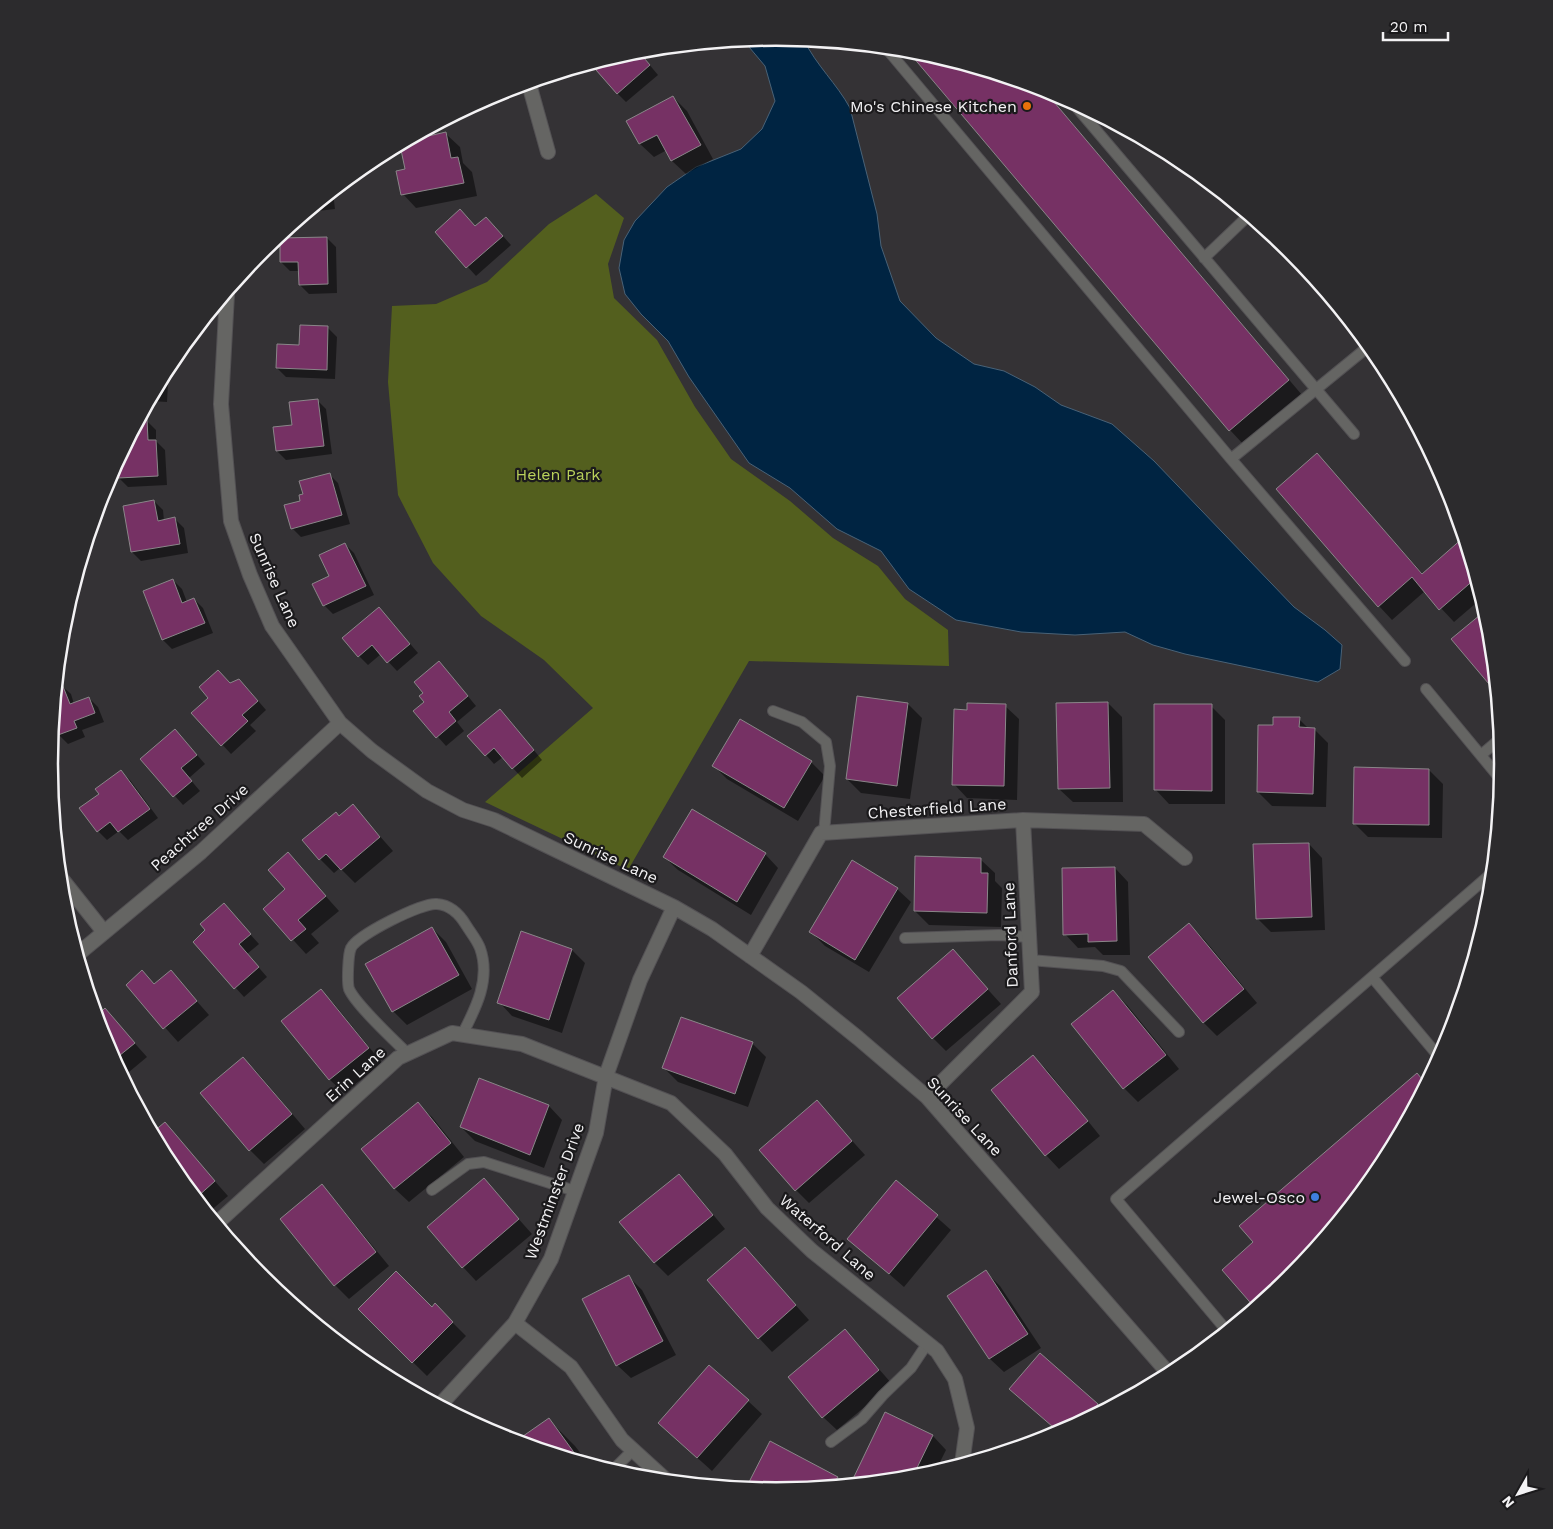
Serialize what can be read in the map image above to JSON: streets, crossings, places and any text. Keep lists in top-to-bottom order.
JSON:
{
  "streets": {
    "street": [
      "Sunrise Lane",
      "Chesterfield Lane",
      "Peachtree Drive",
      "Danford Lane",
      "Erin Lane",
      "Westminster Drive",
      "Waterford Lane"
    ]
  },
  "crossings": [
    ["Sunrise Lane", "Peachtree Drive"],
    ["Sunrise Lane", "Danford Lane"],
    ["Sunrise Lane", "Westminster Drive"],
    ["Chesterfield Lane", "Danford Lane"],
    ["Erin Lane", "Westminster Drive"],
    ["Erin Lane", "Waterford Lane"],
    ["Westminster Drive", "Waterford Lane"]
  ],
  "parks": ["Helen Park"],
  "places": ["Mo's Chinese Kitchen", "Jewel-Osco"],
  "scale_bar": "20 m",
  "north": "bottom left"
}
